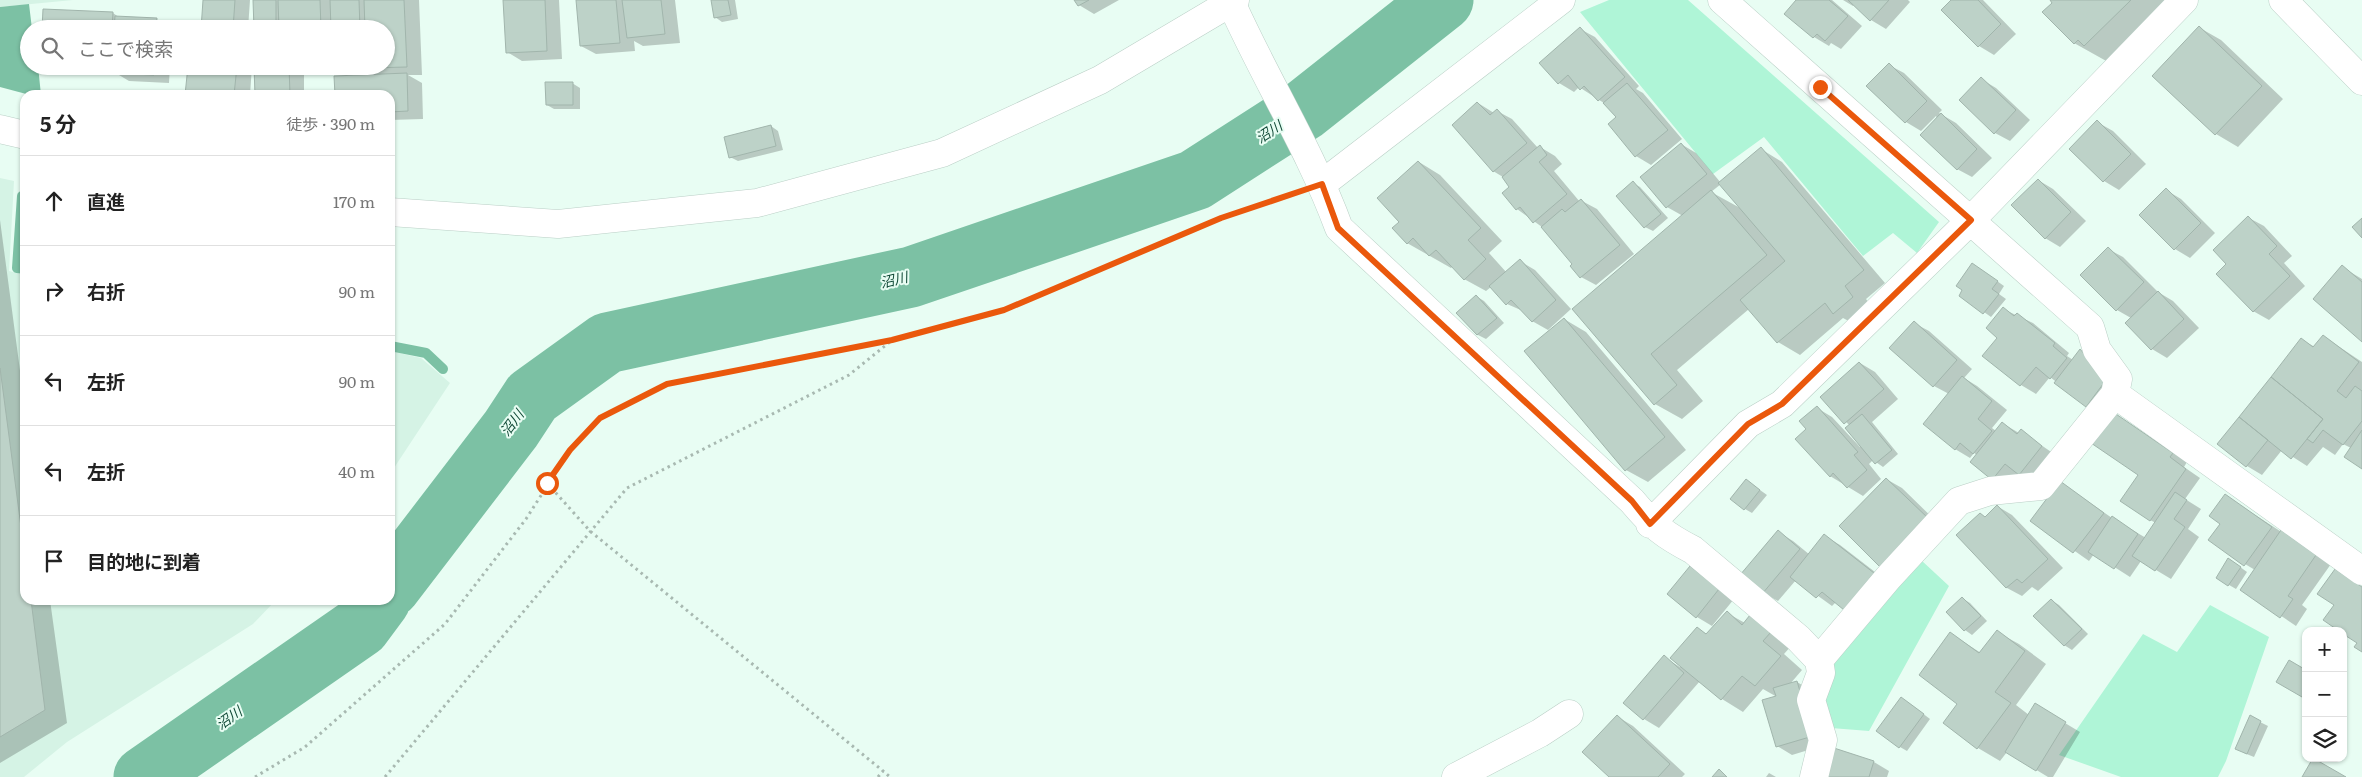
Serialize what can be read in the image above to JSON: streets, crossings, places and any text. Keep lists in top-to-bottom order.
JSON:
{
  "water": ["沼川"],
  "page": {
    "search": "ここで検索",
    "heading": ["5 分", "徒歩 · 390 m"],
    "list": [
      ["直進", "170 m"],
      ["右折", "90 m"],
      ["左折", "90 m"],
      ["左折", "40 m"],
      "目的地に到着"
    ],
    "map_buttons": ["+", "−"]
  }
}
